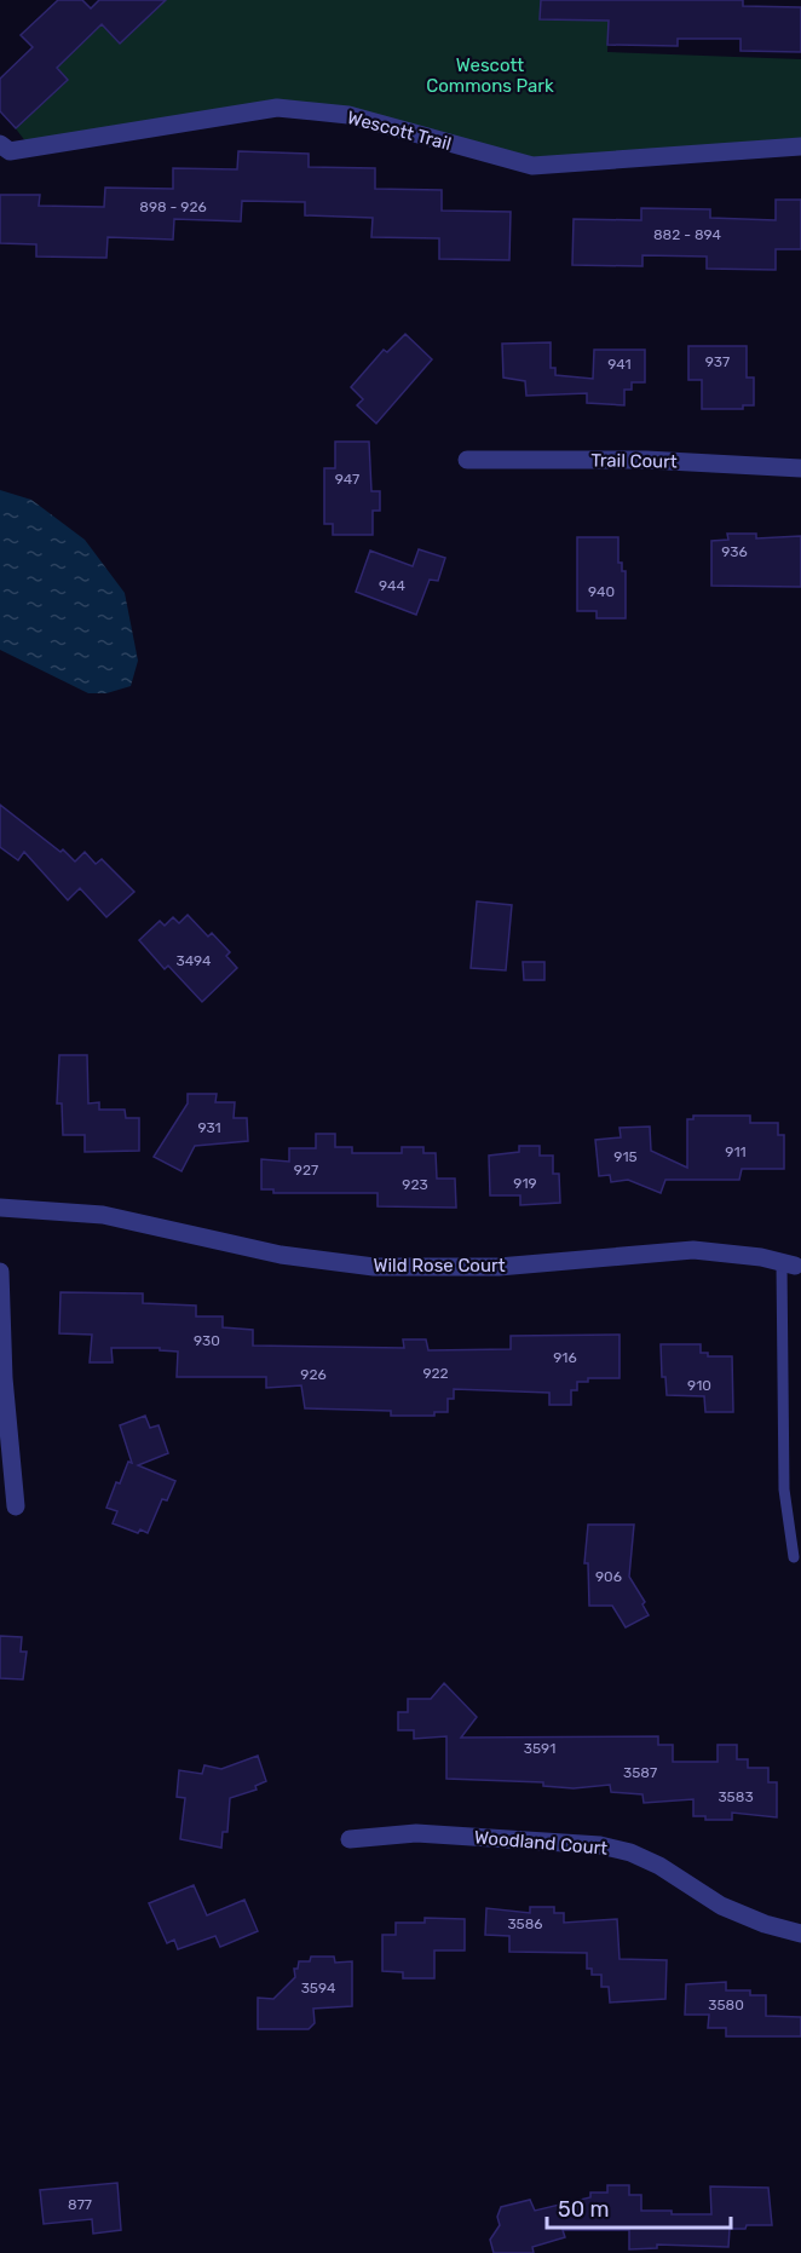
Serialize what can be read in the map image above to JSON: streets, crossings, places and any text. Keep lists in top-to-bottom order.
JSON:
{
  "streets": {
    "street": [
      "Wescott Trail",
      "Trail Court",
      "Wild Rose Court",
      "Woodland Court"
    ]
  },
  "parks": ["Wescott Commons Park"],
  "house_numbers": [
    "898 - 926",
    "882 - 894",
    "937",
    "941",
    "947",
    "936",
    "944",
    "940",
    "3494",
    "931",
    "911",
    "915",
    "927",
    "919",
    "923",
    "930",
    "916",
    "922",
    "926",
    "910",
    "906",
    "3591",
    "3587",
    "3583",
    "3586",
    "3594",
    "3580",
    "877"
  ],
  "scale_bar": "50 m"
}
